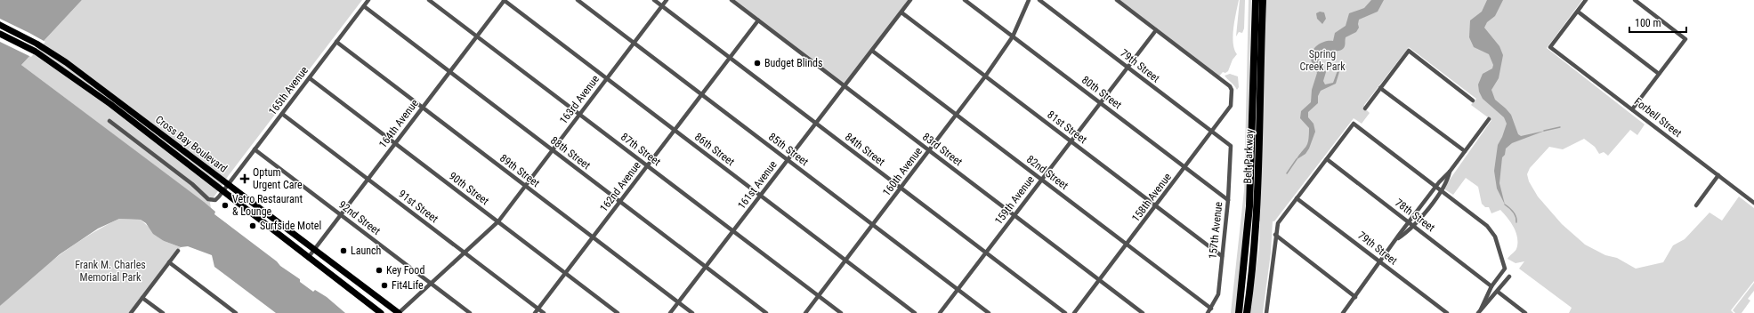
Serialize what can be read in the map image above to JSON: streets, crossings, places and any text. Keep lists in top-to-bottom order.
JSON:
{
  "streets": {
    "highway": ["Belt Parkway"],
    "main road": ["Cross Bay Boulevard"],
    "street": [
      "79th Street",
      "165th Avenue",
      "80th Street",
      "163rd Avenue",
      "Forbell Street",
      "164th Avenue",
      "81st Street",
      "87th Street",
      "86th Street",
      "85th Street",
      "84th Street",
      "83rd Street",
      "88th Street",
      "89th Street",
      "160th Avenue",
      "82nd Street",
      "161st Avenue",
      "162nd Avenue",
      "90th Street",
      "158th Avenue",
      "159th Avenue",
      "91st Street",
      "78th Street",
      "92nd Street",
      "157th Avenue"
    ]
  },
  "crossings": [
    ["79th Street", "158th Avenue"],
    ["79th Street", "159th Avenue"],
    ["79th Street", "157th Avenue"],
    ["165th Avenue", "Cross Bay Boulevard"],
    ["165th Avenue", "88th Street"],
    ["165th Avenue", "89th Street"],
    ["165th Avenue", "90th Street"],
    ["165th Avenue", "91st Street"],
    ["165th Avenue", "92nd Street"],
    ["80th Street", "160th Avenue"],
    ["80th Street", "158th Avenue"],
    ["80th Street", "159th Avenue"],
    ["80th Street", "157th Avenue"],
    ["163rd Avenue", "Cross Bay Boulevard"],
    ["163rd Avenue", "87th Street"],
    ["163rd Avenue", "86th Street"],
    ["163rd Avenue", "85th Street"],
    ["163rd Avenue", "84th Street"],
    ["163rd Avenue", "88th Street"],
    ["163rd Avenue", "89th Street"],
    ["163rd Avenue", "90th Street"],
    ["163rd Avenue", "91st Street"],
    ["163rd Avenue", "92nd Street"],
    ["164th Avenue", "Cross Bay Boulevard"],
    ["164th Avenue", "87th Street"],
    ["164th Avenue", "86th Street"],
    ["164th Avenue", "88th Street"],
    ["164th Avenue", "89th Street"],
    ["164th Avenue", "90th Street"],
    ["164th Avenue", "91st Street"],
    ["164th Avenue", "92nd Street"],
    ["81st Street", "160th Avenue"],
    ["81st Street", "161st Avenue"],
    ["81st Street", "158th Avenue"],
    ["81st Street", "159th Avenue"],
    ["81st Street", "157th Avenue"],
    ["87th Street", "160th Avenue"],
    ["87th Street", "161st Avenue"],
    ["87th Street", "162nd Avenue"],
    ["86th Street", "160th Avenue"],
    ["86th Street", "161st Avenue"],
    ["86th Street", "162nd Avenue"],
    ["85th Street", "160th Avenue"],
    ["85th Street", "161st Avenue"],
    ["85th Street", "162nd Avenue"],
    ["85th Street", "159th Avenue"],
    ["84th Street", "160th Avenue"],
    ["84th Street", "161st Avenue"],
    ["84th Street", "162nd Avenue"],
    ["84th Street", "159th Avenue"],
    ["83rd Street", "160th Avenue"],
    ["83rd Street", "161st Avenue"],
    ["83rd Street", "162nd Avenue"],
    ["83rd Street", "158th Avenue"],
    ["83rd Street", "159th Avenue"],
    ["88th Street", "161st Avenue"],
    ["88th Street", "162nd Avenue"],
    ["89th Street", "161st Avenue"],
    ["89th Street", "162nd Avenue"],
    ["160th Avenue", "82nd Street"],
    ["82nd Street", "161st Avenue"],
    ["82nd Street", "158th Avenue"],
    ["82nd Street", "159th Avenue"],
    ["82nd Street", "157th Avenue"],
    ["162nd Avenue", "90th Street"],
    ["162nd Avenue", "91st Street"],
    ["158th Avenue", "159th Avenue"]
  ],
  "parks": ["Spring Creek Park", "Frank M. Charles Memorial Park"],
  "places": {
    "other": [
      "Budget Blinds",
      "Vetro Restaurant & Lounge",
      "Surfside Motel",
      "Launch",
      "Key Food",
      "Fit4Life"
    ],
    "health": ["Optum Urgent Care"]
  },
  "scale_bar": "100 m"
}
